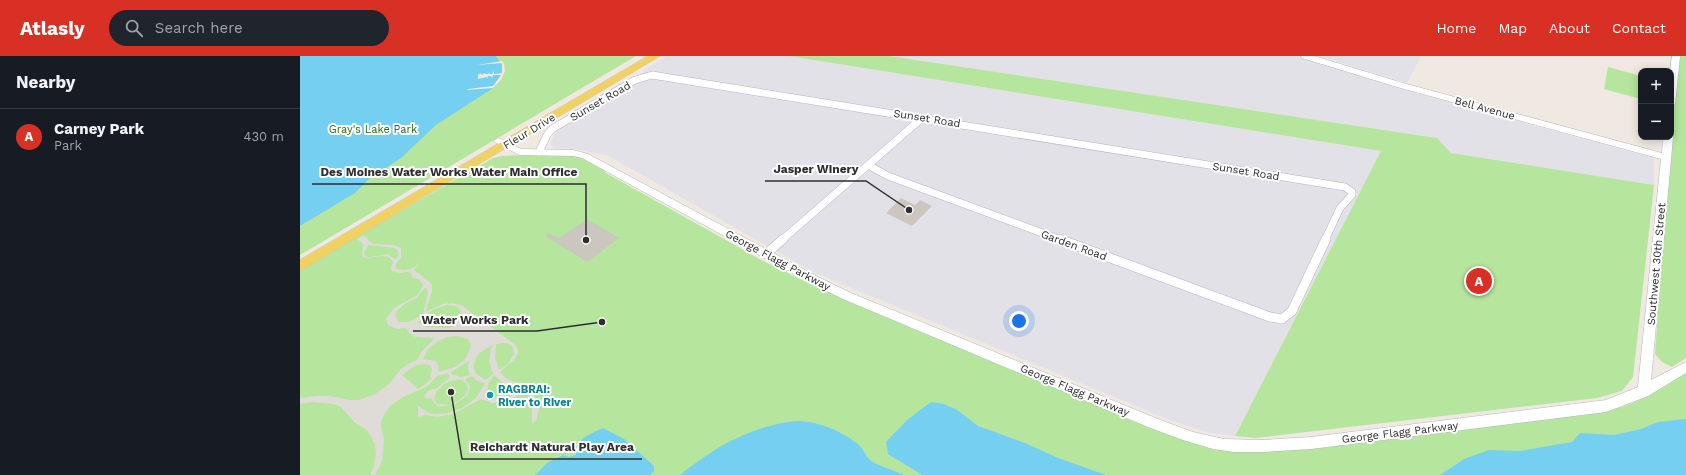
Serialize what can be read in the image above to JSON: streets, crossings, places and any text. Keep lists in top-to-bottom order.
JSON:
{
  "streets": {
    "main road": ["Fleur Drive"],
    "street": [
      "Sunset Road",
      "Bell Avenue",
      "Garden Road",
      "George Flagg Parkway",
      "Southwest 30th Street"
    ]
  },
  "crossings": [
    ["Sunset Road", "Garden Road"],
    ["Sunset Road", "George Flagg Parkway"],
    ["Bell Avenue", "Southwest 30th Street"],
    ["Fleur Drive", "George Flagg Parkway"],
    ["George Flagg Parkway", "Southwest 30th Street"]
  ],
  "parks": ["Gray's Lake Park"],
  "places": [
    "Jasper Winery",
    "Des Moines Water Works Water Main Office",
    "Water Works Park",
    "Reichardt Natural Play Area",
    "RAGBRAI: River to River"
  ],
  "page": {
    "header": "Atlasly",
    "search": "Search here",
    "nav": [
      "Home",
      "Map",
      "About",
      "Contact"
    ],
    "heading": "Nearby",
    "map_buttons": ["+", "−"],
    "list": [
      {
        "mark": "A",
        "name": "Carney Park",
        "note": "Park",
        "value": "430 m"
      }
    ],
    "pins": "A"
  }
}
